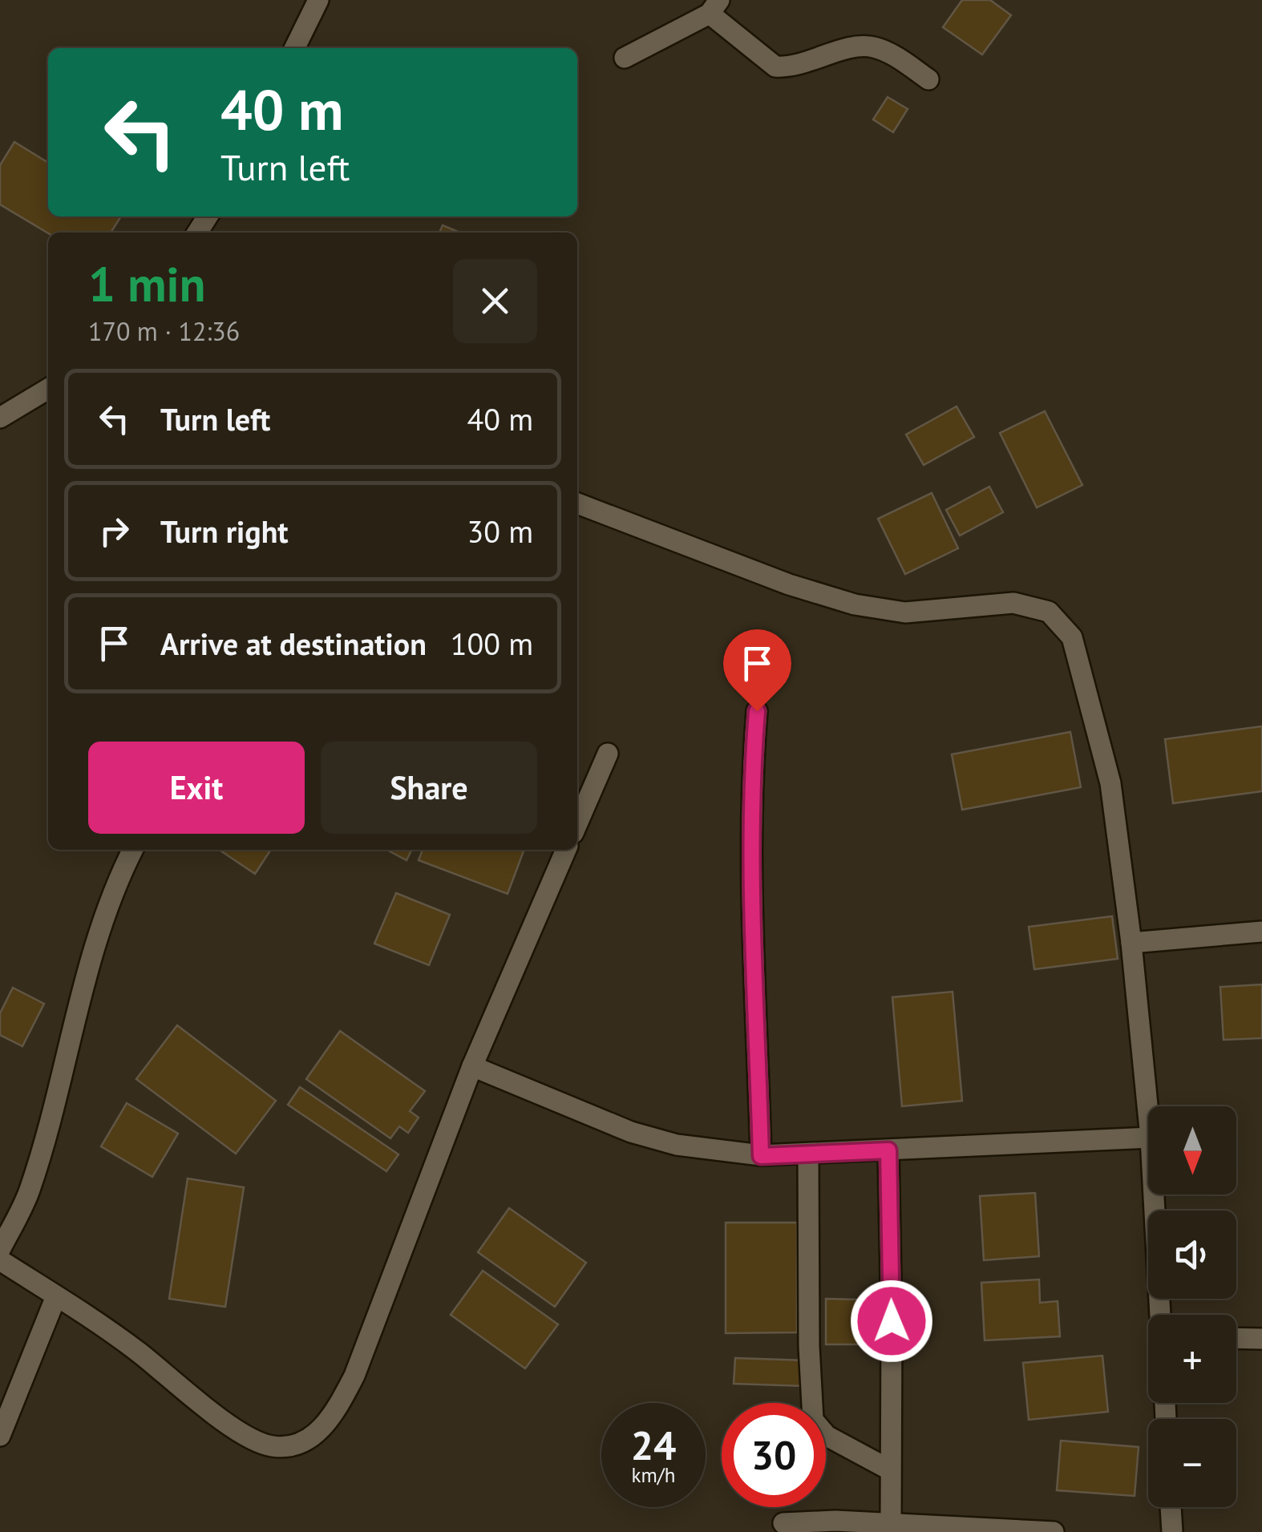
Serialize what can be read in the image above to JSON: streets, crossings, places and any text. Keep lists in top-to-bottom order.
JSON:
{
  "north": "bottom",
  "page": {
    "turn": ["40 m", "Turn left"],
    "heading": ["1 min", "170 m · 12:36"],
    "list": [
      {
        "name": "Turn left",
        "value": "40 m"
      },
      {
        "name": "Turn right",
        "value": "30 m"
      },
      {
        "name": "Arrive at destination",
        "value": "100 m"
      }
    ],
    "buttons": ["Exit", "Share"],
    "map_buttons": ["+", "−"],
    "speed": "24 km/h",
    "limit": "30"
  }
}
